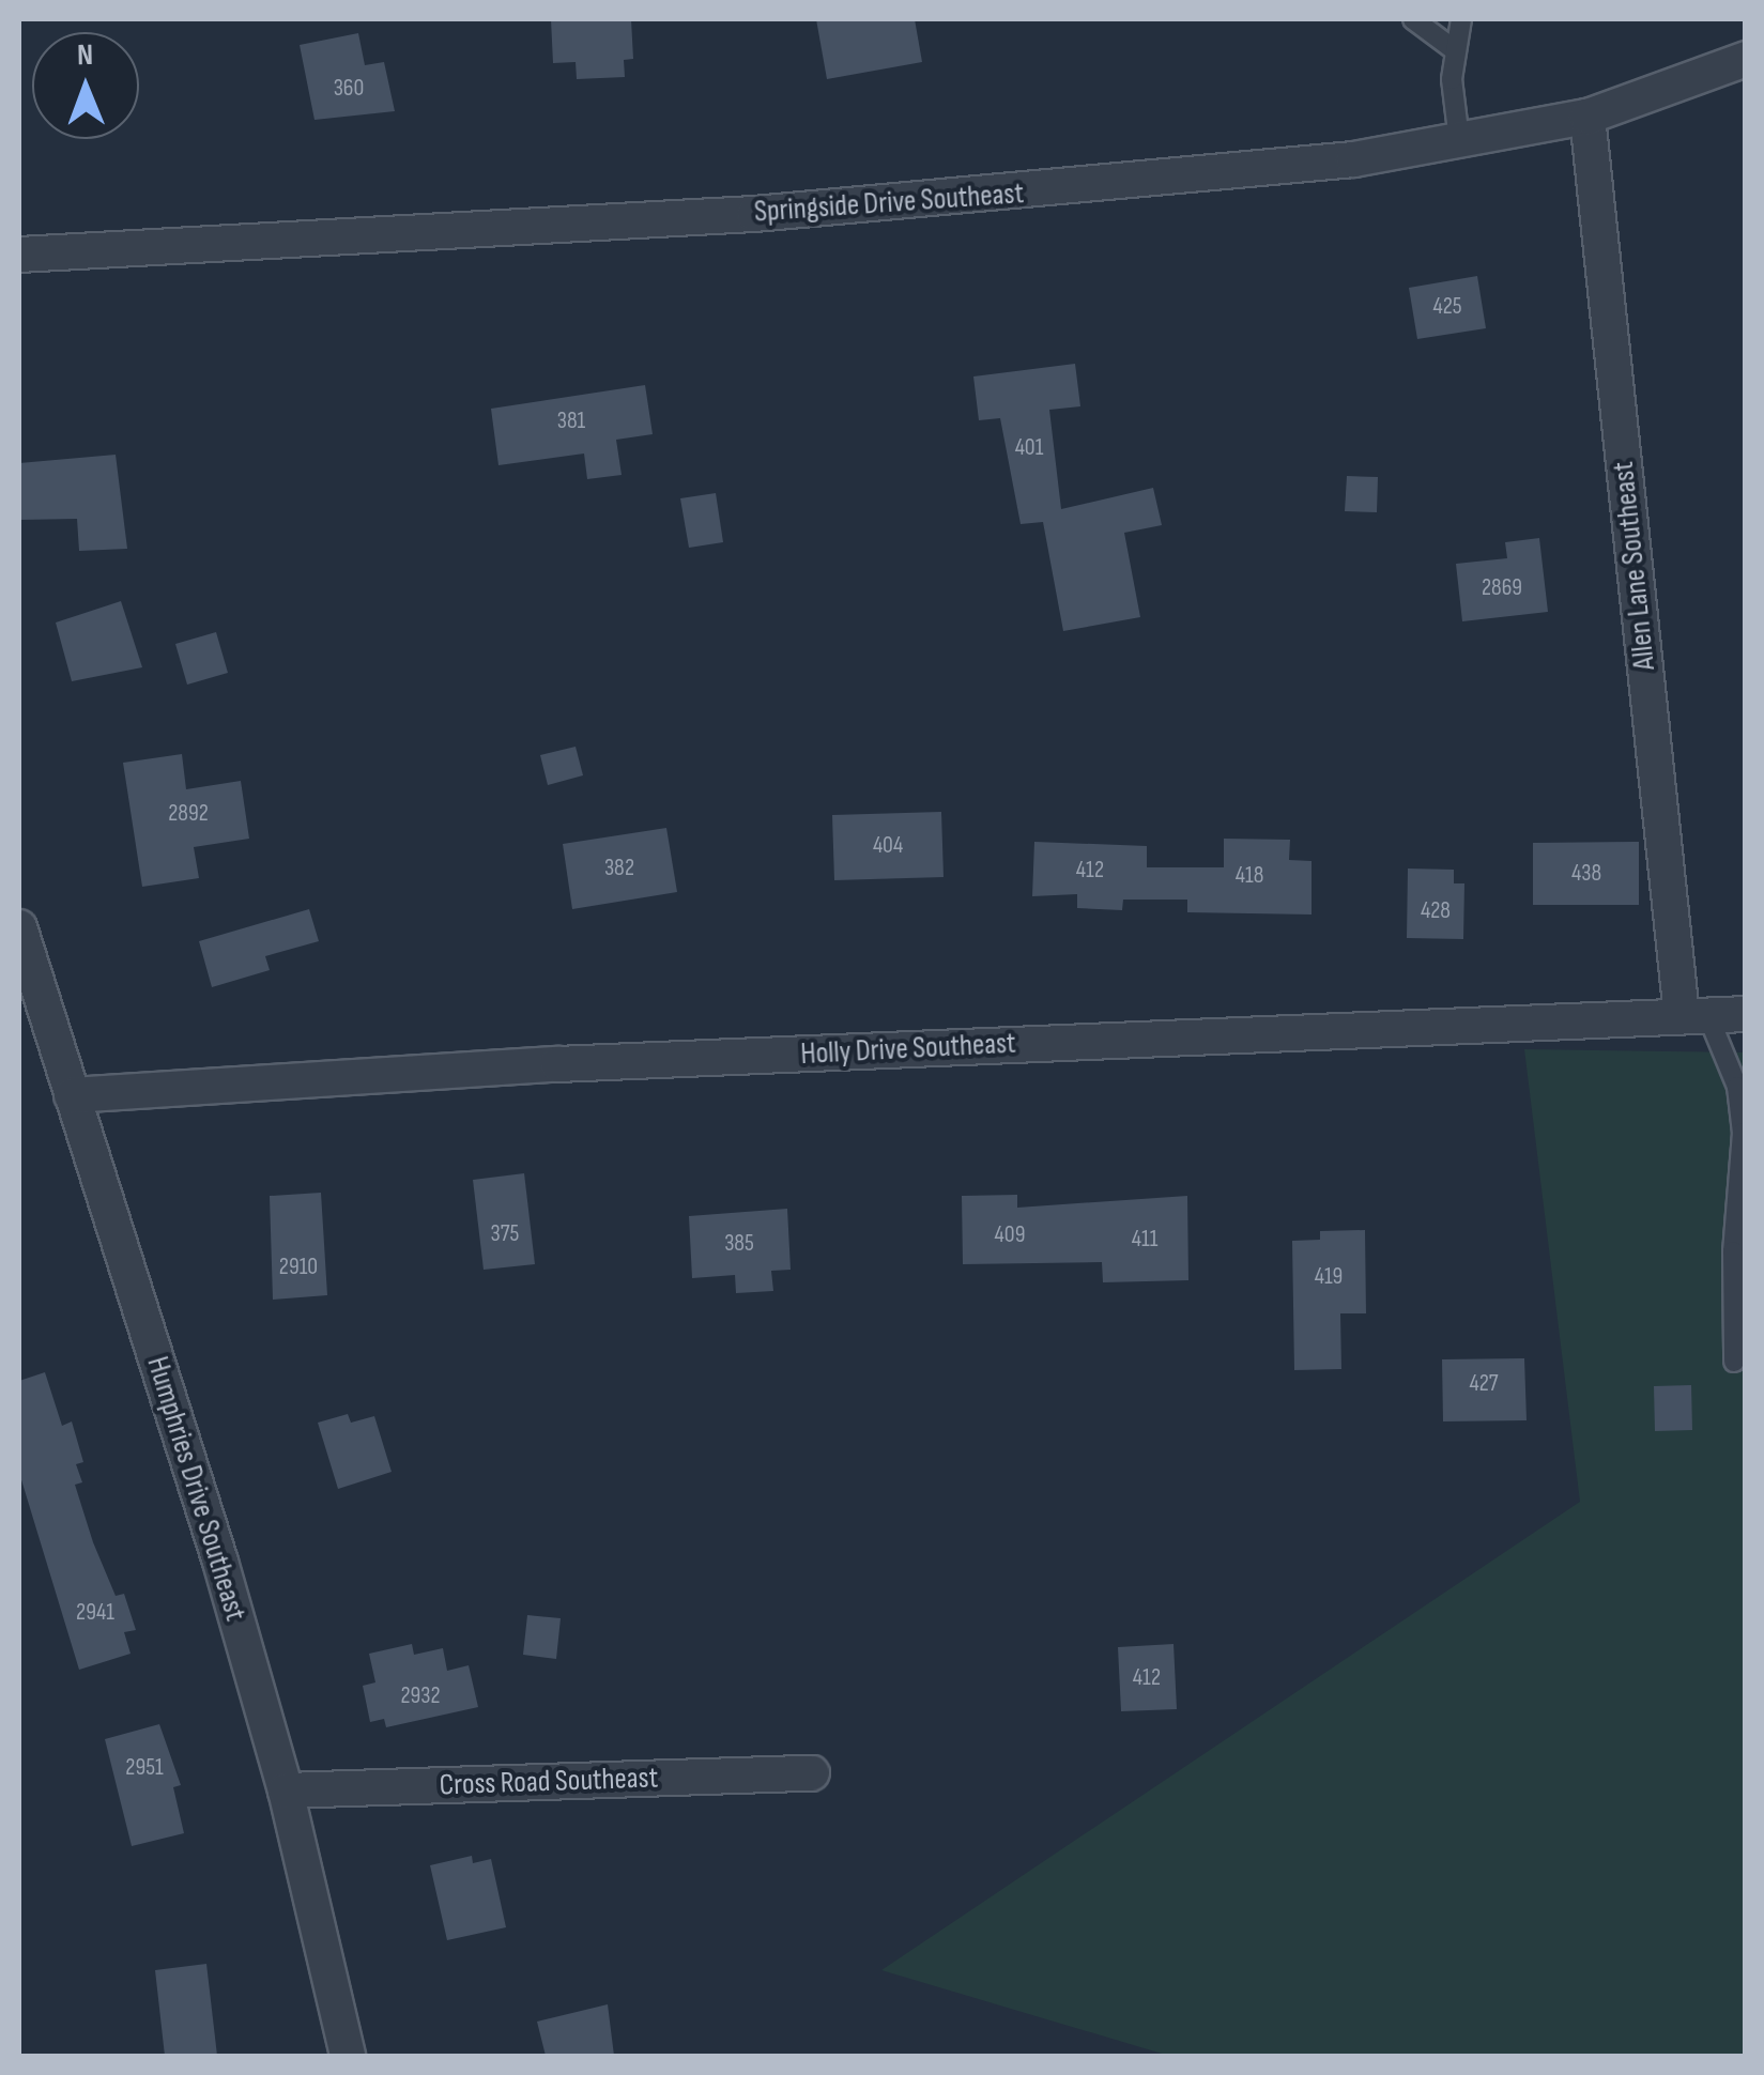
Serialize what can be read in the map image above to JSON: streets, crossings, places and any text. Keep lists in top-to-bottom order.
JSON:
{
  "streets": {
    "street": [
      "Springside Drive Southeast",
      "Allen Lane Southeast",
      "Holly Drive Southeast",
      "Humphries Drive Southeast",
      "Cross Road Southeast"
    ]
  },
  "crossings": [
    ["Springside Drive Southeast", "Allen Lane Southeast"],
    ["Allen Lane Southeast", "Holly Drive Southeast"],
    ["Holly Drive Southeast", "Humphries Drive Southeast"],
    ["Humphries Drive Southeast", "Cross Road Southeast"]
  ],
  "house_numbers": [
    "360",
    "425",
    "381",
    "401",
    "2869",
    "2892",
    "404",
    "382",
    "412",
    "438",
    "418",
    "428",
    "375",
    "409",
    "411",
    "385",
    "2910",
    "419",
    "427",
    "2941",
    "412",
    "2932",
    "2951"
  ],
  "north": "top"
}
